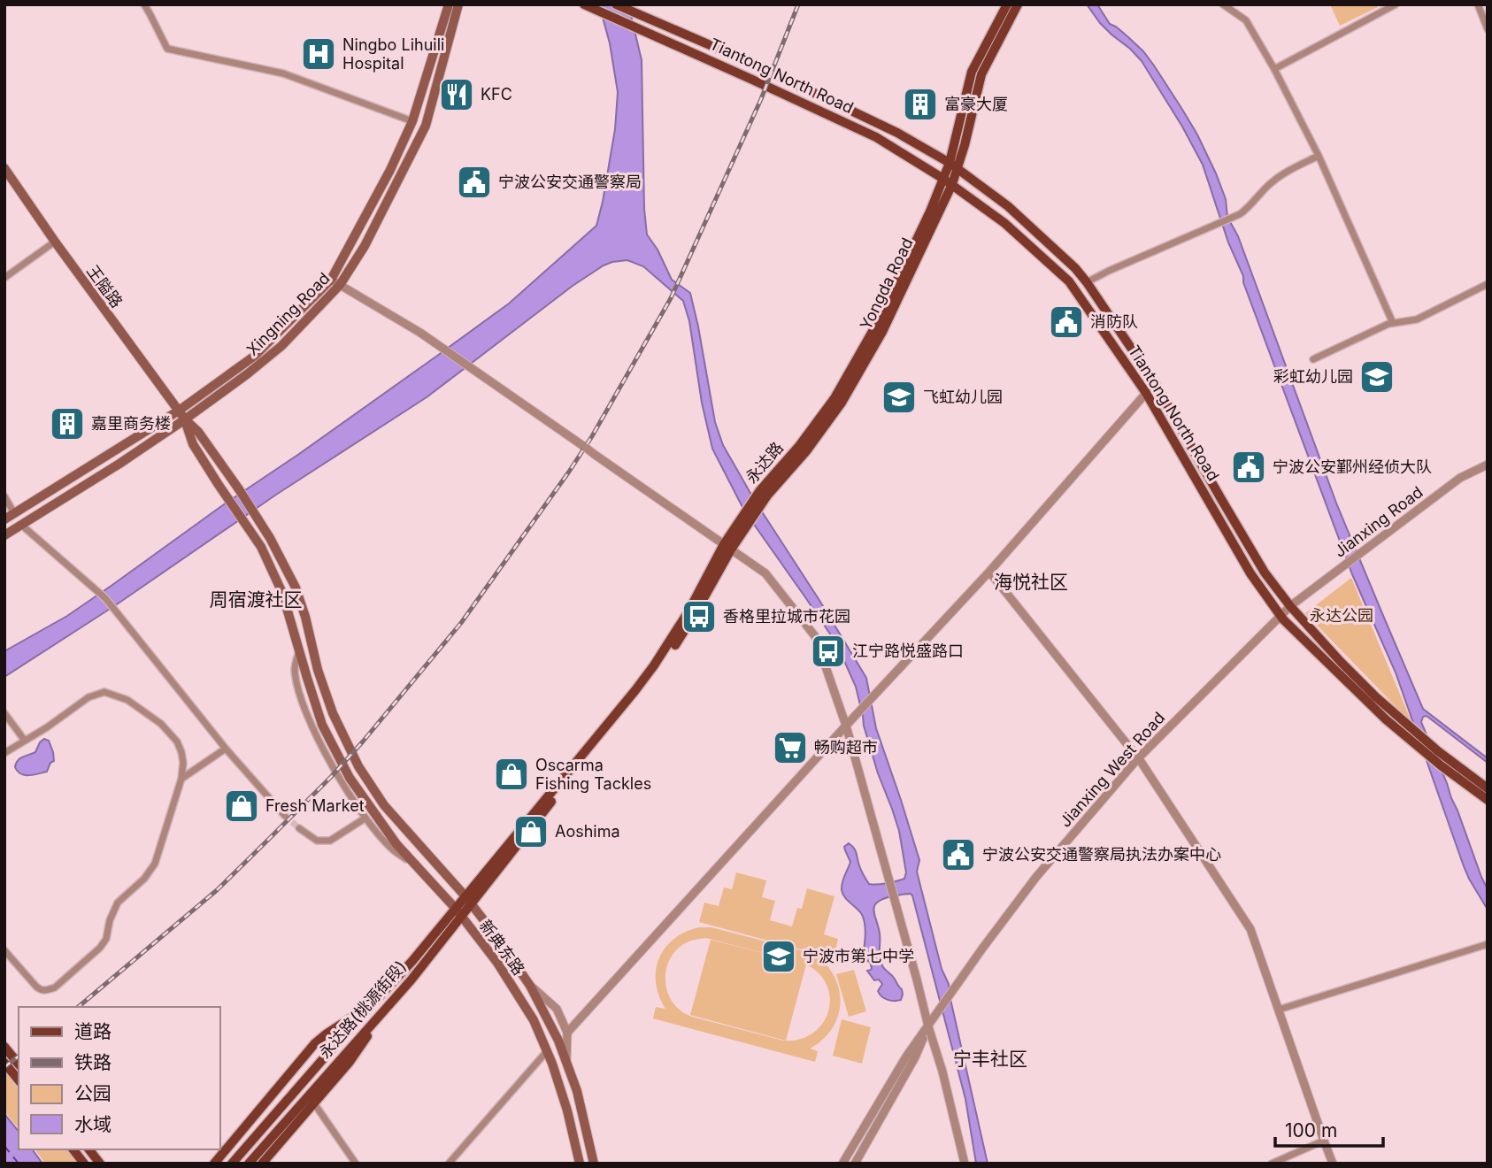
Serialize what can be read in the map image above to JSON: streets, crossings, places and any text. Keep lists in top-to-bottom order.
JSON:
{
  "streets": {
    "main road": [
      "Tiantong North Road",
      "王隘路",
      "Xingning Road",
      "永达路",
      "新典东路",
      "永达路(桃源街段)"
    ],
    "street": ["Jianxing Road", "Jianxing West Road"]
  },
  "crossings": [
    ["Tiantong North Road", "永达路"],
    ["Tiantong North Road", "Jianxing Road"],
    ["Tiantong North Road", "Jianxing West Road"],
    ["王隘路", "Xingning Road"],
    ["王隘路", "新典东路"],
    ["Xingning Road", "新典东路"],
    ["永达路", "新典东路"],
    ["永达路", "永达路(桃源街段)"],
    ["Jianxing Road", "Jianxing West Road"],
    ["新典东路", "永达路(桃源街段)"]
  ],
  "districts": ["海悦社区", "周宿渡社区", "宁丰社区"],
  "parks": ["永达公园"],
  "places": {
    "hospital": ["Ningbo Lihuili Hospital"],
    "restaurant": ["KFC"],
    "building": ["富豪大厦", "嘉里商务楼"],
    "public building": [
      "宁波公安交通警察局",
      "消防队",
      "宁波公安鄞州经侦大队",
      "宁波公安交通警察局执法办案中心"
    ],
    "school or university": ["彩虹幼儿园", "飞虹幼儿园", "宁波市第七中学"],
    "bus stop": ["香格里拉城市花园", "江宁路悦盛路口"],
    "supermarket": ["畅购超市"],
    "shop": ["Oscarma Fishing Tackles", "Fresh Market", "Aoshima"]
  },
  "legend": [
    "道路",
    "铁路",
    "公园",
    "水域"
  ],
  "scale_bar": "100 m"
}
